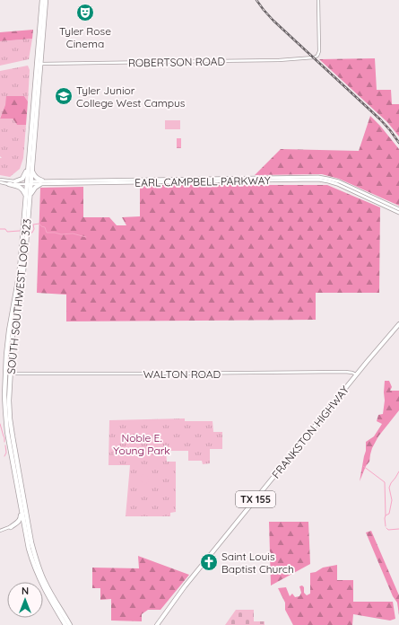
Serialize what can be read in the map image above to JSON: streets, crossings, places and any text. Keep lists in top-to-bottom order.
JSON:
{
  "streets": {
    "highway": ["SOUTH SOUTHWEST LOOP 323"],
    "main road": ["EARL CAMPBELL PARKWAY", "FRANKSTON HIGHWAY", "TX 155"],
    "street": ["ROBERTSON ROAD", "WALTON ROAD"]
  },
  "crossings": [
    ["ROBERTSON ROAD", "SOUTH SOUTHWEST LOOP 323"],
    ["EARL CAMPBELL PARKWAY", "SOUTH SOUTHWEST LOOP 323"],
    ["SOUTH SOUTHWEST LOOP 323", "WALTON ROAD"],
    ["WALTON ROAD", "FRANKSTON HIGHWAY"]
  ],
  "parks": ["Noble E. Young Park"],
  "places": {
    "theatre": ["Tyler Rose Cinema"],
    "school or university": ["Tyler Junior College West Campus"],
    "church": ["Saint Louis Baptist Church"]
  },
  "north": "top"
}
